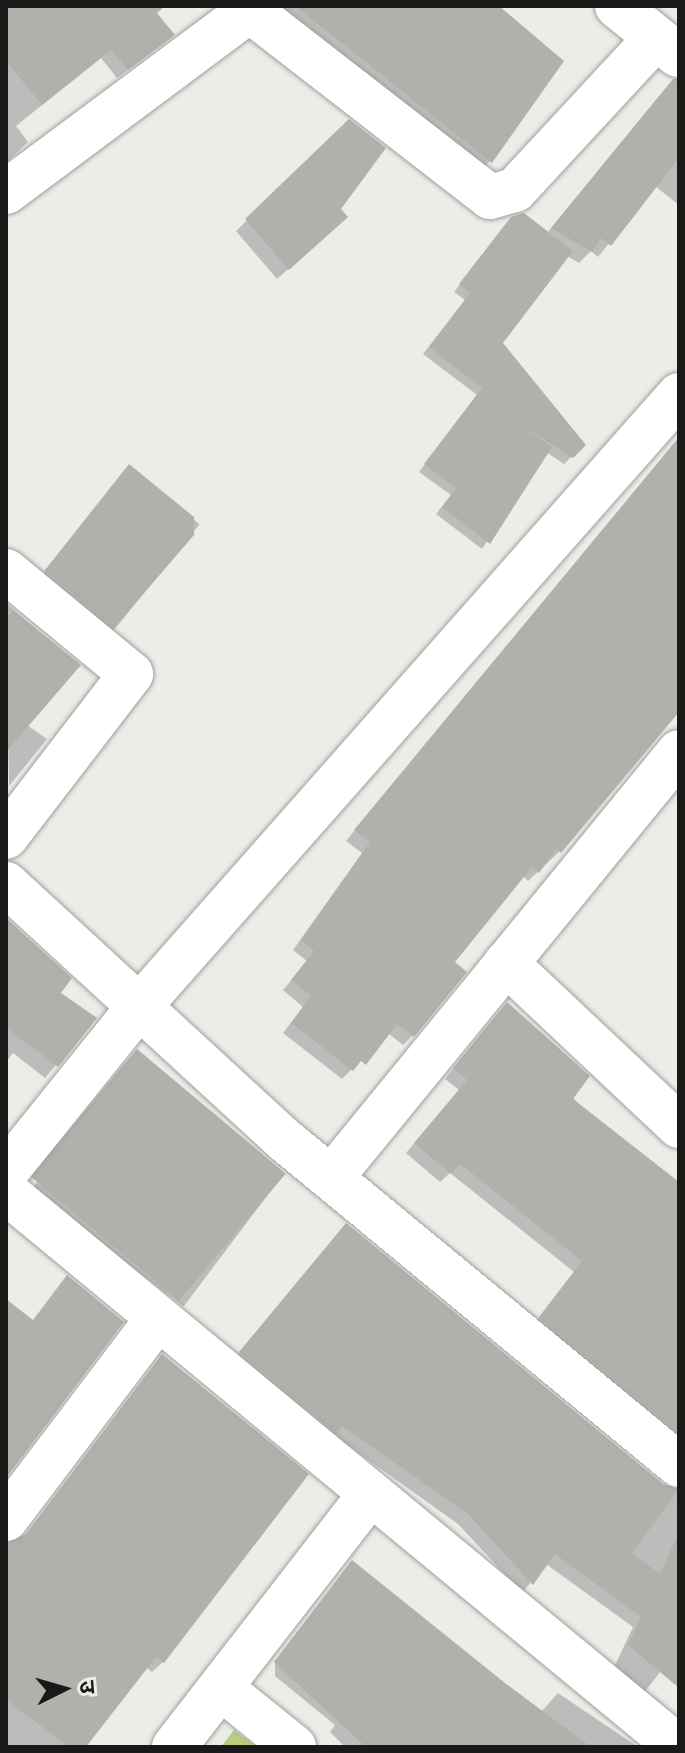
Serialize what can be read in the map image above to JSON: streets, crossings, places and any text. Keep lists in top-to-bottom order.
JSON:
{
  "north": "right"
}
